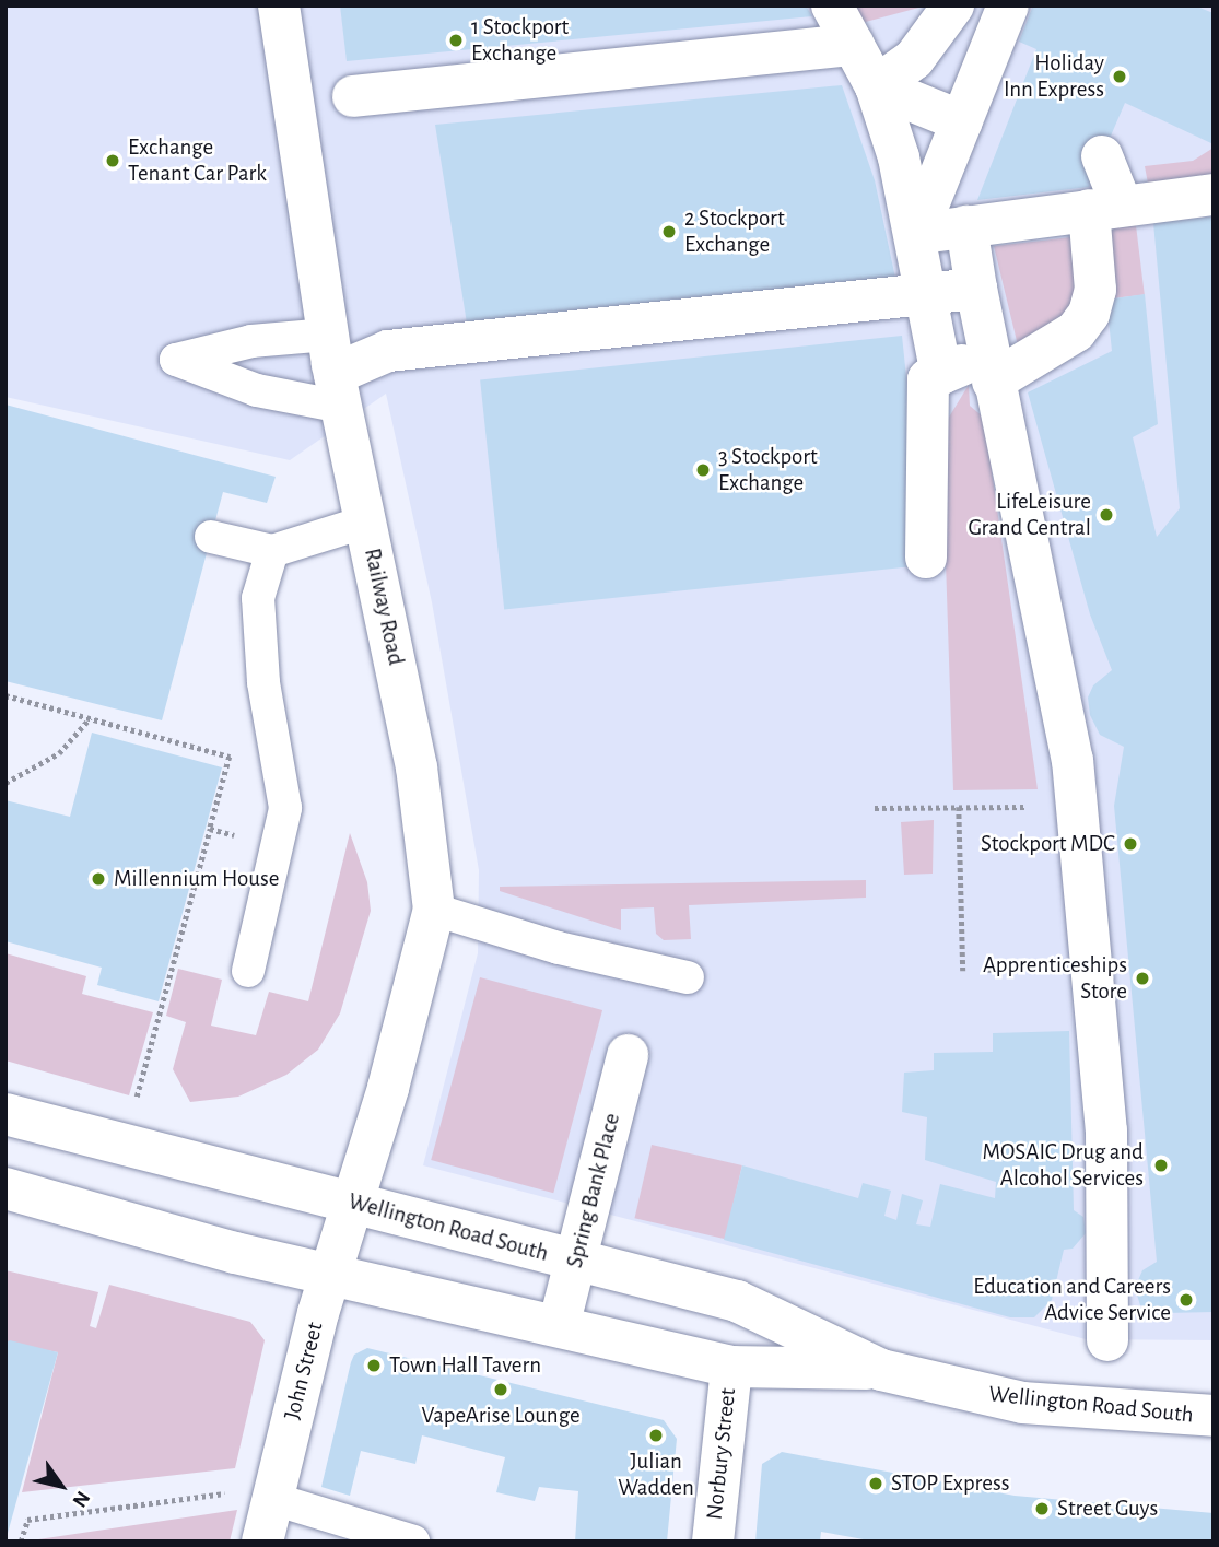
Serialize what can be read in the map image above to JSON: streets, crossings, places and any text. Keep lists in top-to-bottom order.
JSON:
{
  "streets": {
    "main road": [
      "Railway Road",
      "Spring Bank Place",
      "Wellington Road South",
      "John Street",
      "Norbury Street"
    ]
  },
  "crossings": [
    ["Railway Road", "Wellington Road South"],
    ["Railway Road", "John Street"],
    ["Spring Bank Place", "Wellington Road South"],
    ["Wellington Road South", "John Street"],
    ["Wellington Road South", "Norbury Street"]
  ],
  "places": [
    "1 Stockport Exchange",
    "Holiday Inn Express",
    "Exchange Tenant Car Park",
    "2 Stockport Exchange",
    "3 Stockport Exchange",
    "LifeLeisure Grand Central",
    "Stockport MDC",
    "Millennium House",
    "Apprenticeships Store",
    "MOSAIC Drug and Alcohol Services",
    "Education and Careers Advice Service",
    "Town Hall Tavern",
    "VapeArise Lounge",
    "Julian Wadden",
    "STOP Express",
    "Street Guys"
  ],
  "north": "bottom right"
}
